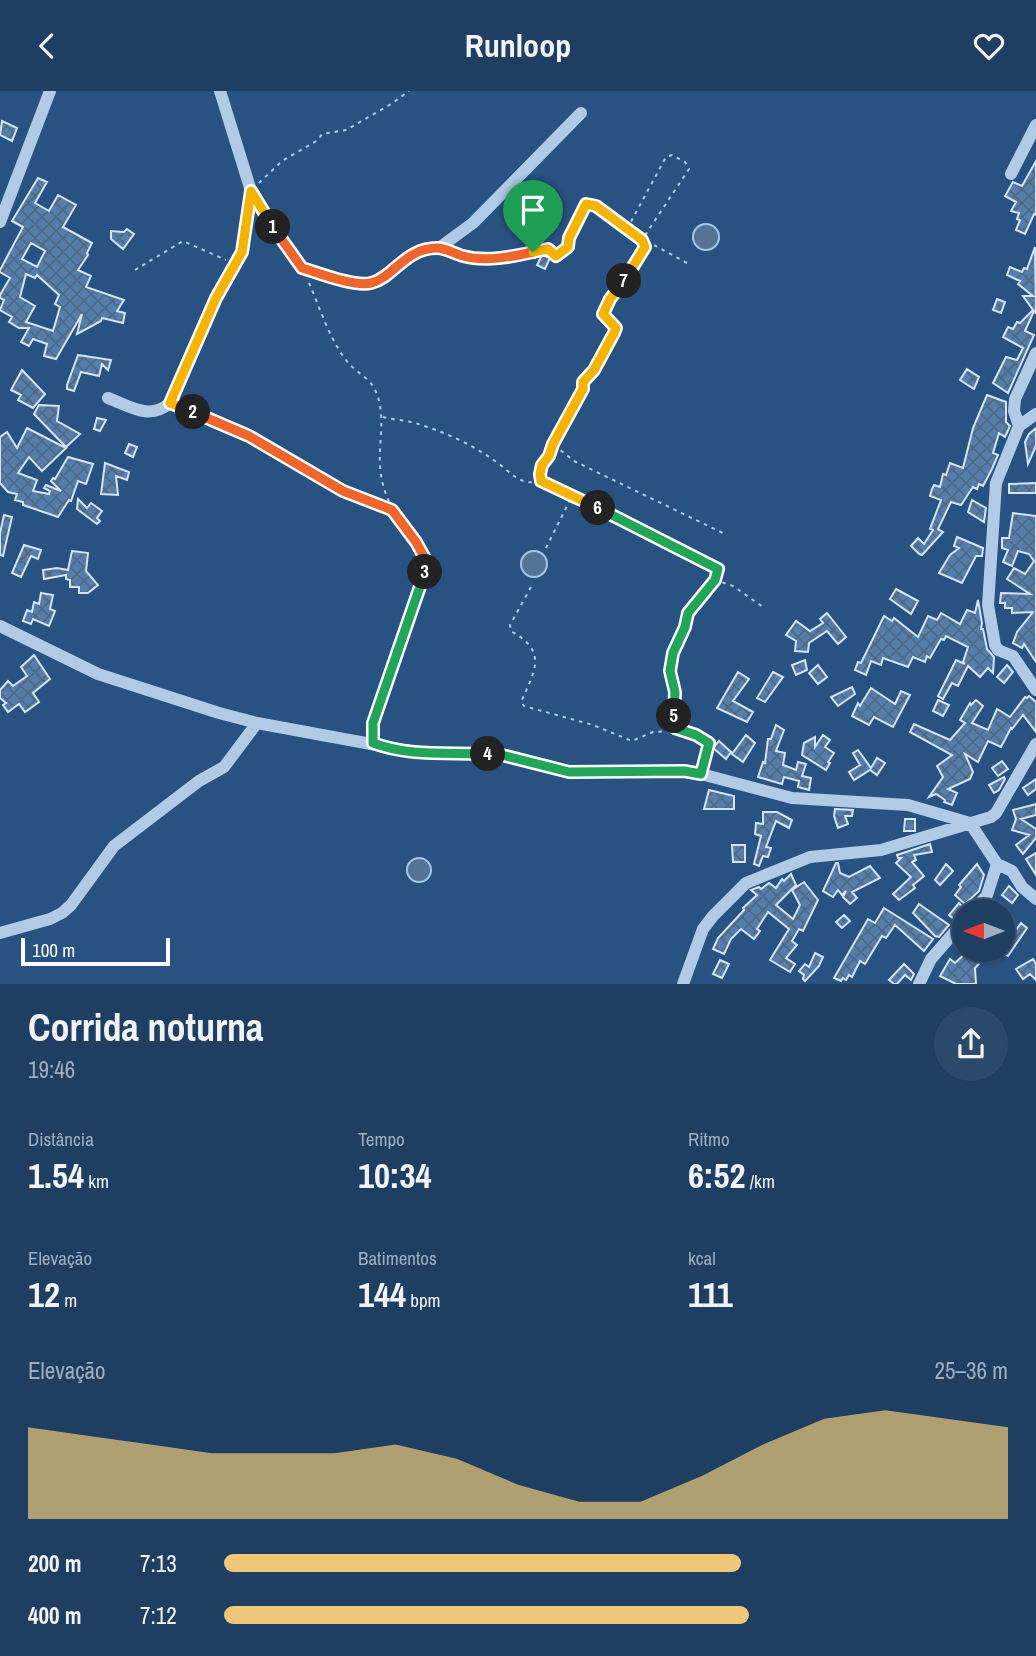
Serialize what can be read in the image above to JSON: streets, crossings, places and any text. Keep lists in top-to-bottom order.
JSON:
{
  "scale_bar": "100 m",
  "north": "left",
  "page": {
    "header": "Runloop",
    "pins": [
      "1",
      "7",
      "2",
      "6",
      "3",
      "5",
      "4"
    ],
    "scale": "100 m",
    "heading": ["Corrida noturna", "19:46"],
    "stats": [
      ["Distância", "1.54 km"],
      ["Tempo", "10:34"],
      ["Ritmo", "6:52 /km"],
      ["Elevação", "12 m"],
      ["Batimentos", "144 bpm"],
      ["kcal", "111"]
    ],
    "chart": ["Elevação", "25–36 m"],
    "list": [
      {
        "name": "200 m",
        "note": "7:13"
      },
      {
        "name": "400 m",
        "note": "7:12"
      }
    ]
  }
}
